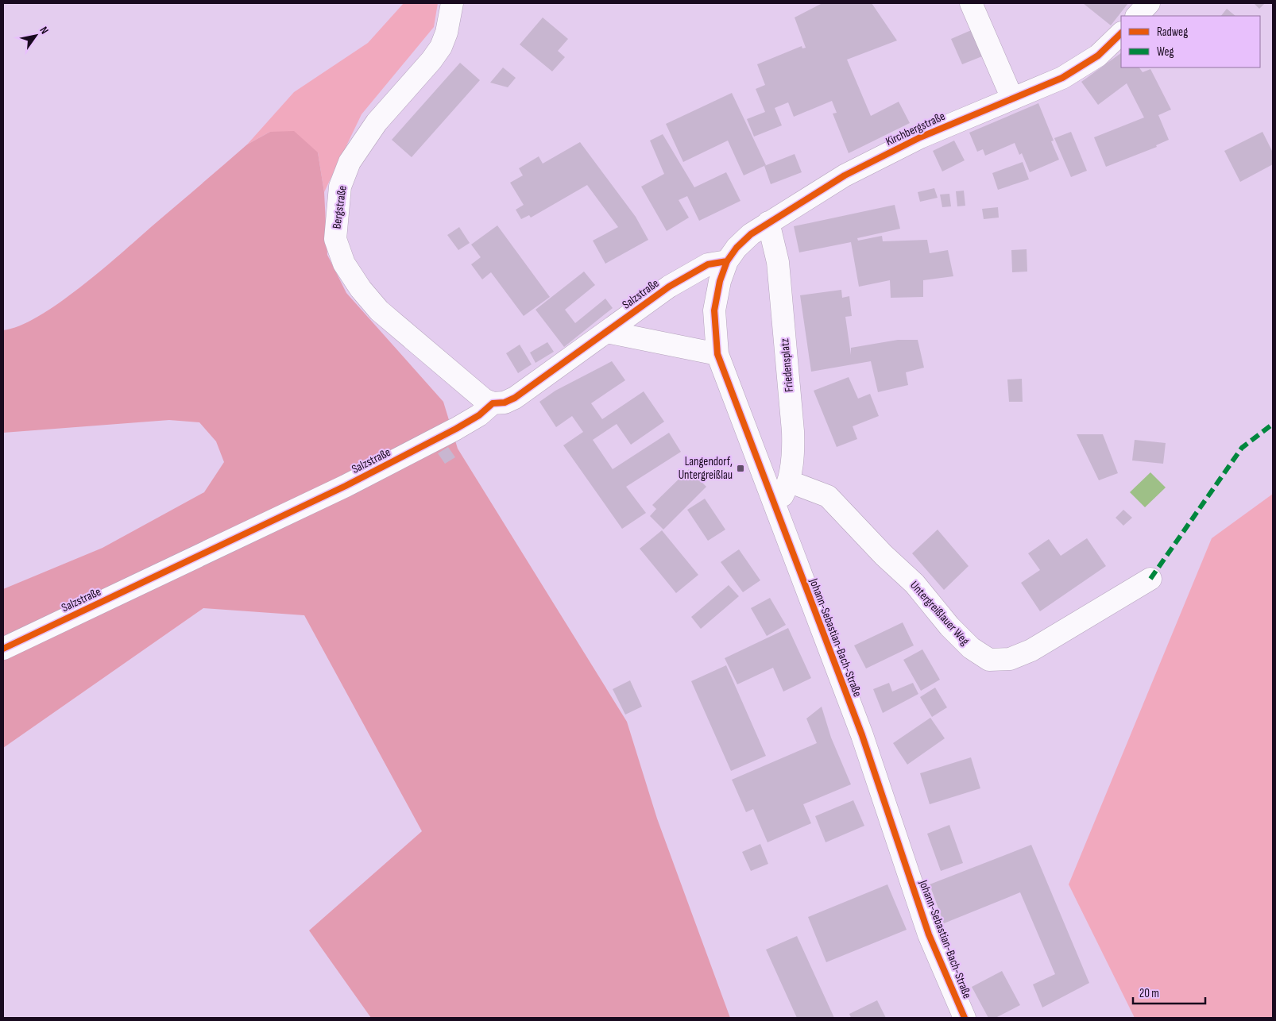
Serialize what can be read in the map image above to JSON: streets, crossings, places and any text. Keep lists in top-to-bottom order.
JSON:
{
  "streets": {
    "street": [
      "Kirchbergstraße",
      "Bergstraße",
      "Salzstraße",
      "Friedensplatz",
      "Untergreißlauer Weg",
      "Johann-Sebastian-Bach-Straße"
    ]
  },
  "crossings": [
    ["Kirchbergstraße", "Salzstraße"],
    ["Kirchbergstraße", "Friedensplatz"],
    ["Kirchbergstraße", "Johann-Sebastian-Bach-Straße"],
    ["Bergstraße", "Salzstraße"],
    ["Salzstraße", "Johann-Sebastian-Bach-Straße"],
    ["Friedensplatz", "Untergreißlauer Weg"],
    ["Friedensplatz", "Johann-Sebastian-Bach-Straße"]
  ],
  "places": {
    "transit": ["Langendorf, Untergreißlau"]
  },
  "legend": ["Radweg", "Weg"],
  "scale_bar": "20 m",
  "north": "top right"
}
